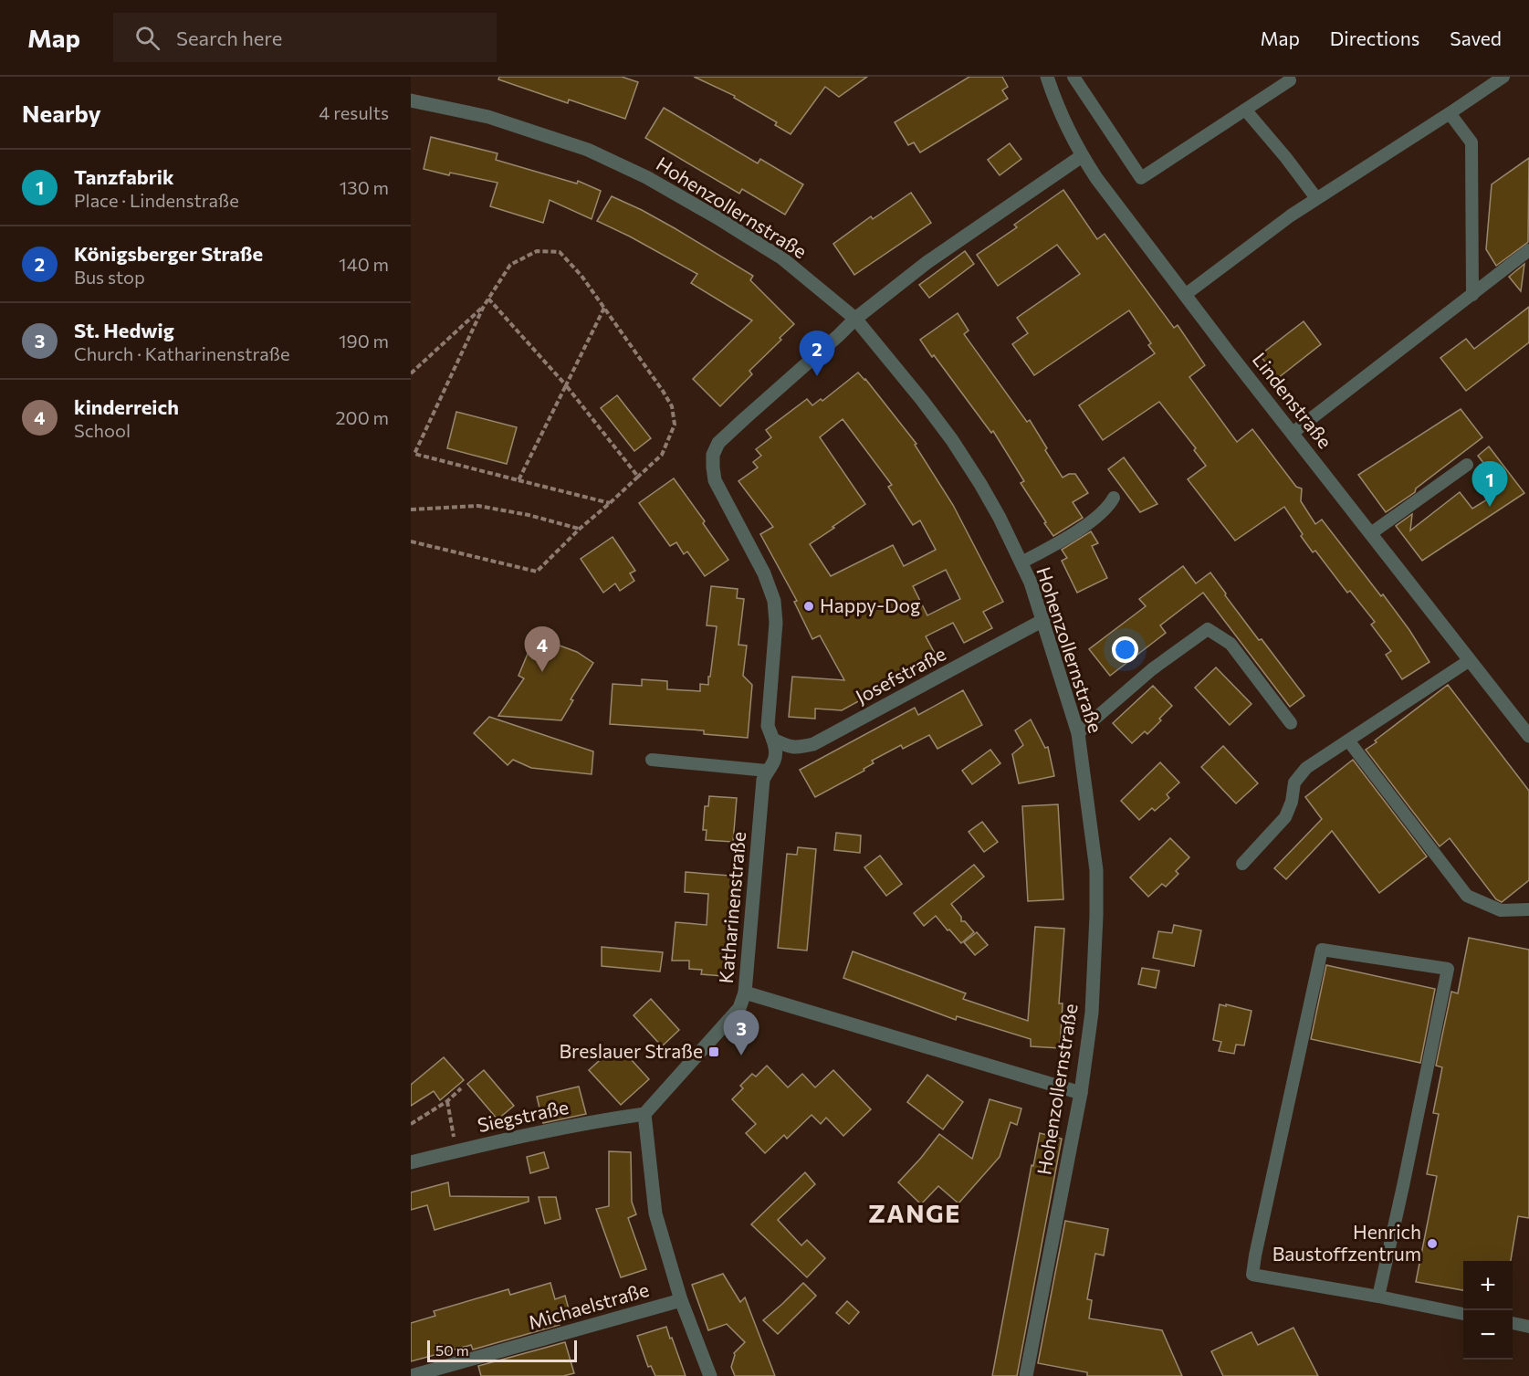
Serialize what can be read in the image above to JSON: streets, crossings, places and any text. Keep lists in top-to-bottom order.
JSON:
{
  "streets": {
    "street": [
      "Hohenzollernstraße",
      "Lindenstraße",
      "Josefstraße",
      "Katharinenstraße",
      "Siegstraße",
      "Michaelstraße"
    ]
  },
  "crossings": [
    ["Hohenzollernstraße", "Josefstraße"],
    ["Hohenzollernstraße", "Katharinenstraße"],
    ["Josefstraße", "Katharinenstraße"],
    ["Katharinenstraße", "Siegstraße"]
  ],
  "districts": ["ZANGE"],
  "places": {
    "other": ["Happy-Dog", "Henrich Baustoffzentrum"],
    "transit": ["Breslauer Straße"]
  },
  "scale_bar": "50 m",
  "page": {
    "header": "Map",
    "search": "Search here",
    "nav": ["Map", "Directions", "Saved"],
    "heading": ["Nearby", "4 results"],
    "list": [
      {
        "mark": "1",
        "name": "Tanzfabrik",
        "note": "Place · Lindenstraße",
        "value": "130 m"
      },
      {
        "mark": "2",
        "name": "Königsberger Straße",
        "note": "Bus stop",
        "value": "140 m"
      },
      {
        "mark": "3",
        "name": "St. Hedwig",
        "note": "Church · Katharinenstraße",
        "value": "190 m"
      },
      {
        "mark": "4",
        "name": "kinderreich",
        "note": "School",
        "value": "200 m"
      }
    ],
    "pins": [
      "2",
      "1",
      "4",
      "3"
    ],
    "map_buttons": ["+", "−"],
    "scale": "50 m"
  }
}
